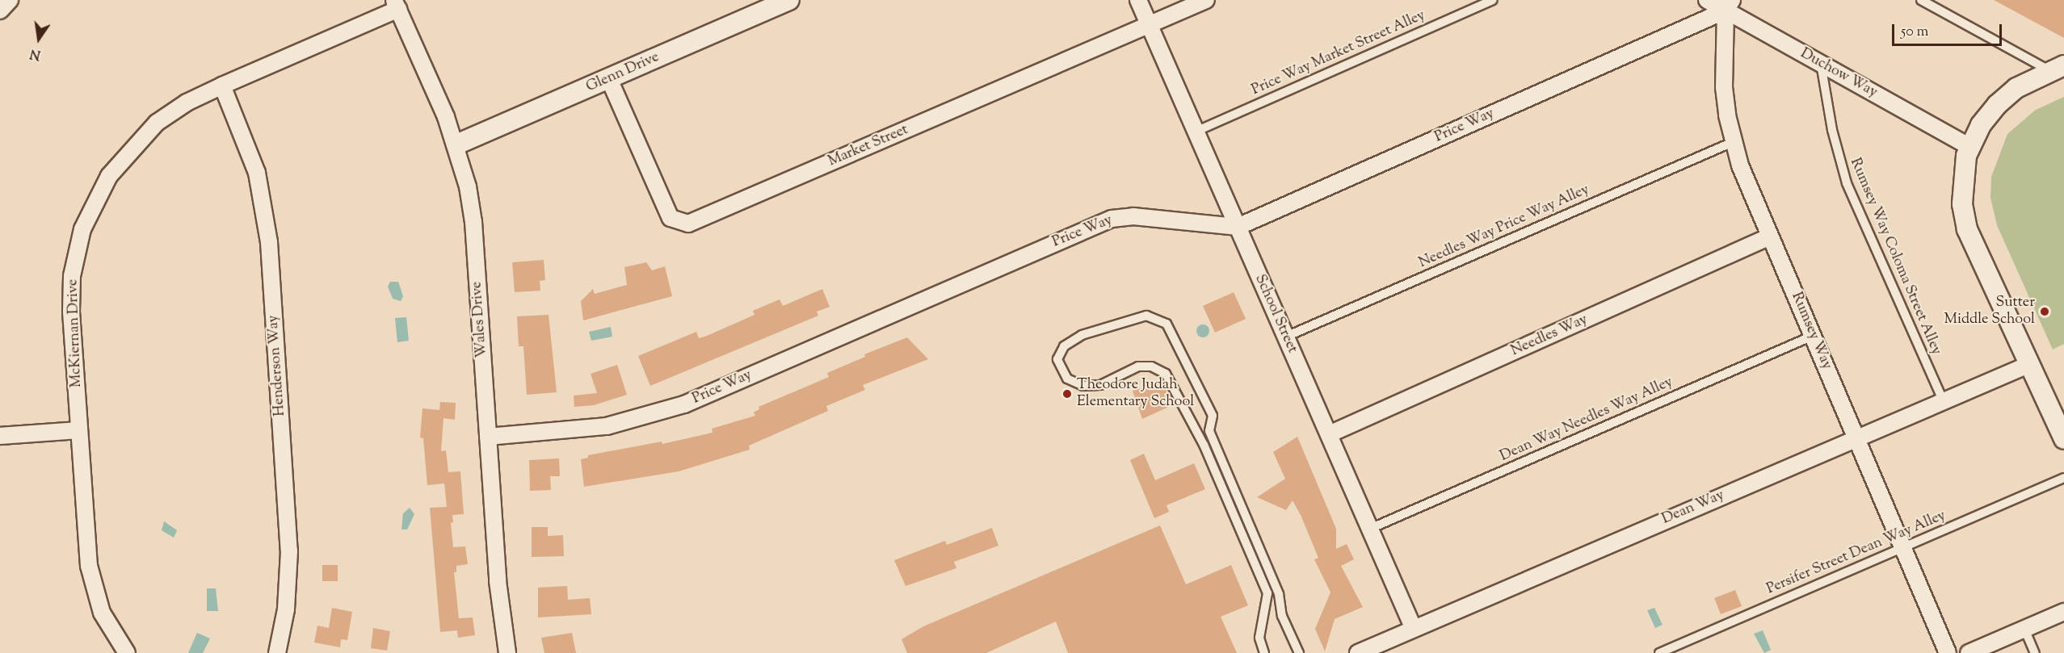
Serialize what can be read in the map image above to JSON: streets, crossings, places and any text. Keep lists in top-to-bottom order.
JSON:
{
  "streets": {
    "street": [
      "Glenn Drive",
      "Duchow Way",
      "Price Way",
      "Market Street",
      "School Street",
      "Wales Drive",
      "Rumsey Way",
      "McKiernan Drive",
      "Needles Way",
      "Henderson Way",
      "Dean Way"
    ],
    "lane": [
      "Price Way Market Street Alley",
      "Needles Way Price Way Alley",
      "Rumsey Way Coloma Street Alley",
      "Dean Way Needles Way Alley",
      "Persifer Street Dean Way Alley"
    ]
  },
  "crossings": [
    ["Price Way Market Street Alley", "School Street"],
    ["Glenn Drive", "Market Street"],
    ["Glenn Drive", "Wales Drive"],
    ["Duchow Way", "Price Way"],
    ["Duchow Way", "Rumsey Way Coloma Street Alley"],
    ["Duchow Way", "Rumsey Way"],
    ["Price Way", "School Street"],
    ["Price Way", "Wales Drive"],
    ["Price Way", "Rumsey Way"],
    ["Market Street", "School Street"],
    ["Needles Way Price Way Alley", "School Street"],
    ["Needles Way Price Way Alley", "Rumsey Way"],
    ["Rumsey Way Coloma Street Alley", "Dean Way"],
    ["School Street", "Needles Way"],
    ["School Street", "Dean Way Needles Way Alley"],
    ["School Street", "Dean Way"],
    ["Wales Drive", "McKiernan Drive"],
    ["Rumsey Way", "Needles Way"],
    ["Rumsey Way", "Dean Way Needles Way Alley"],
    ["Rumsey Way", "Dean Way"],
    ["Rumsey Way", "Persifer Street Dean Way Alley"],
    ["McKiernan Drive", "Henderson Way"]
  ],
  "places": ["Sutter Middle School", "Theodore Judah Elementary School"],
  "scale_bar": "50 m",
  "north": "bottom"
}
